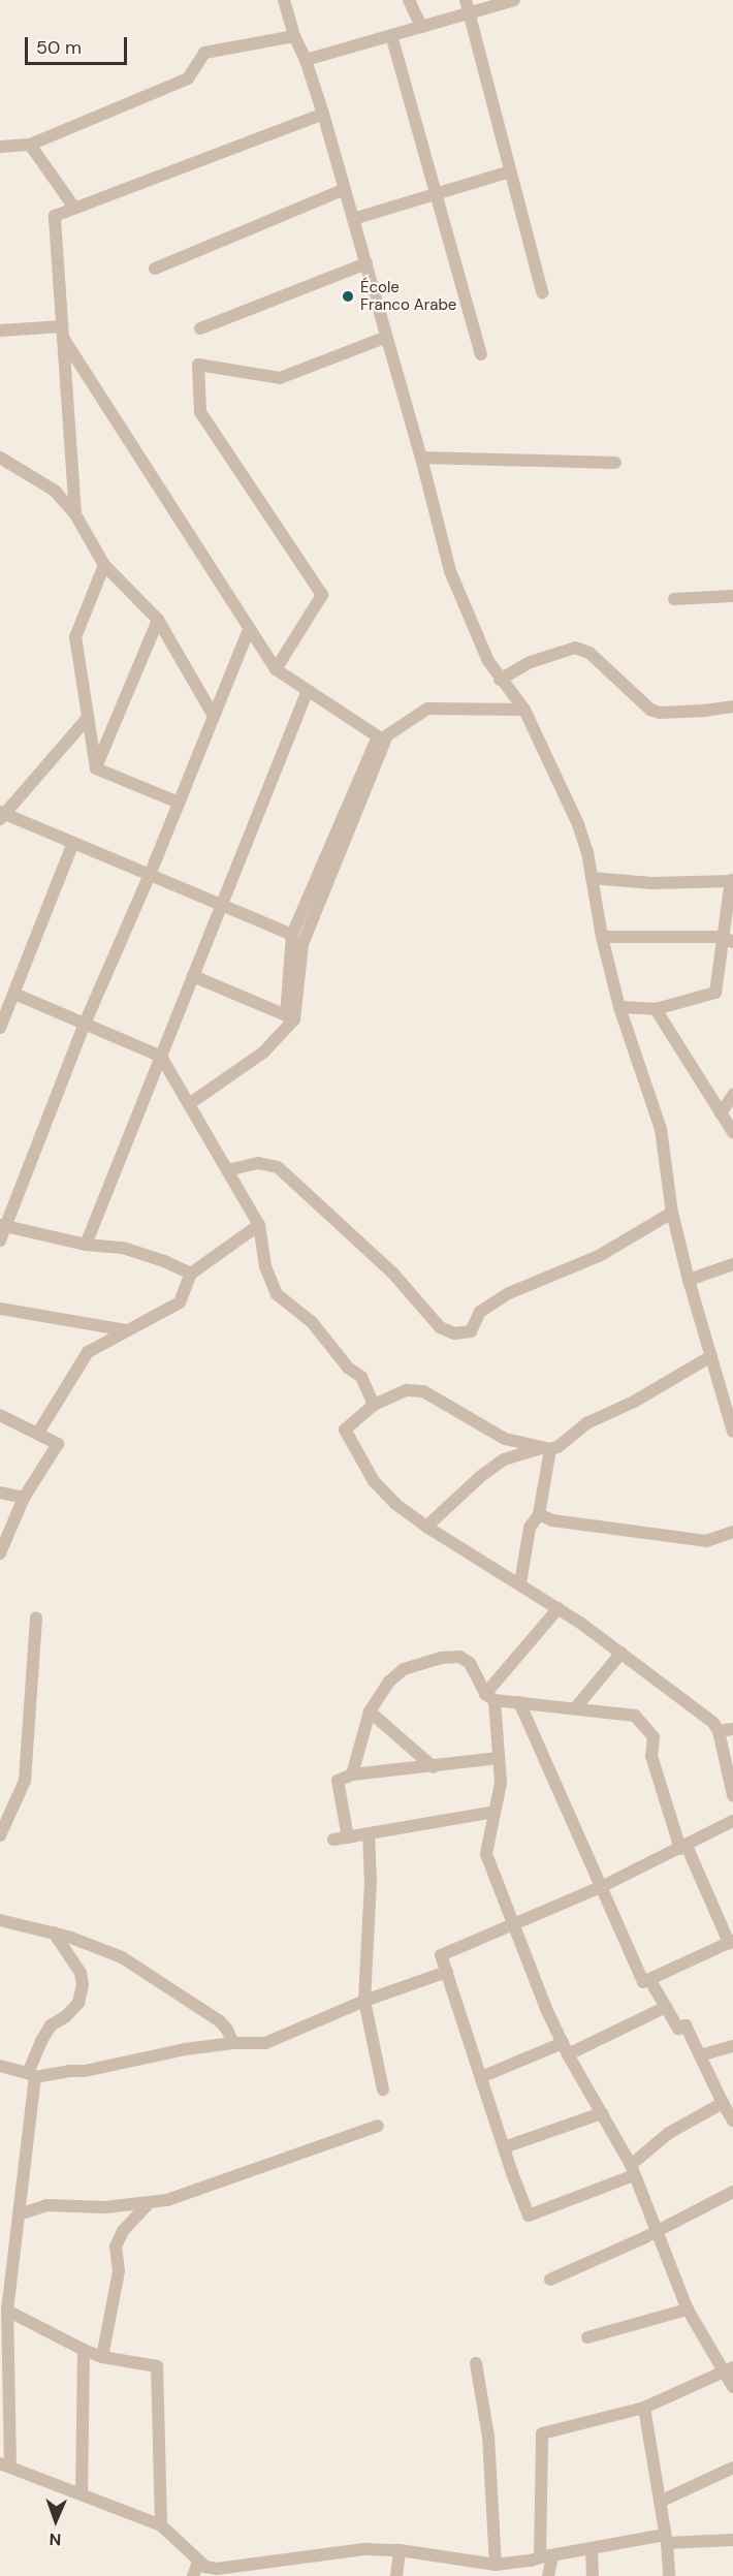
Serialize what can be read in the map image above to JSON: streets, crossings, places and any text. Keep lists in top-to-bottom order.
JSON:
{
  "places": ["École Franco Arabe"],
  "scale_bar": "50 m",
  "north": "bottom"
}
